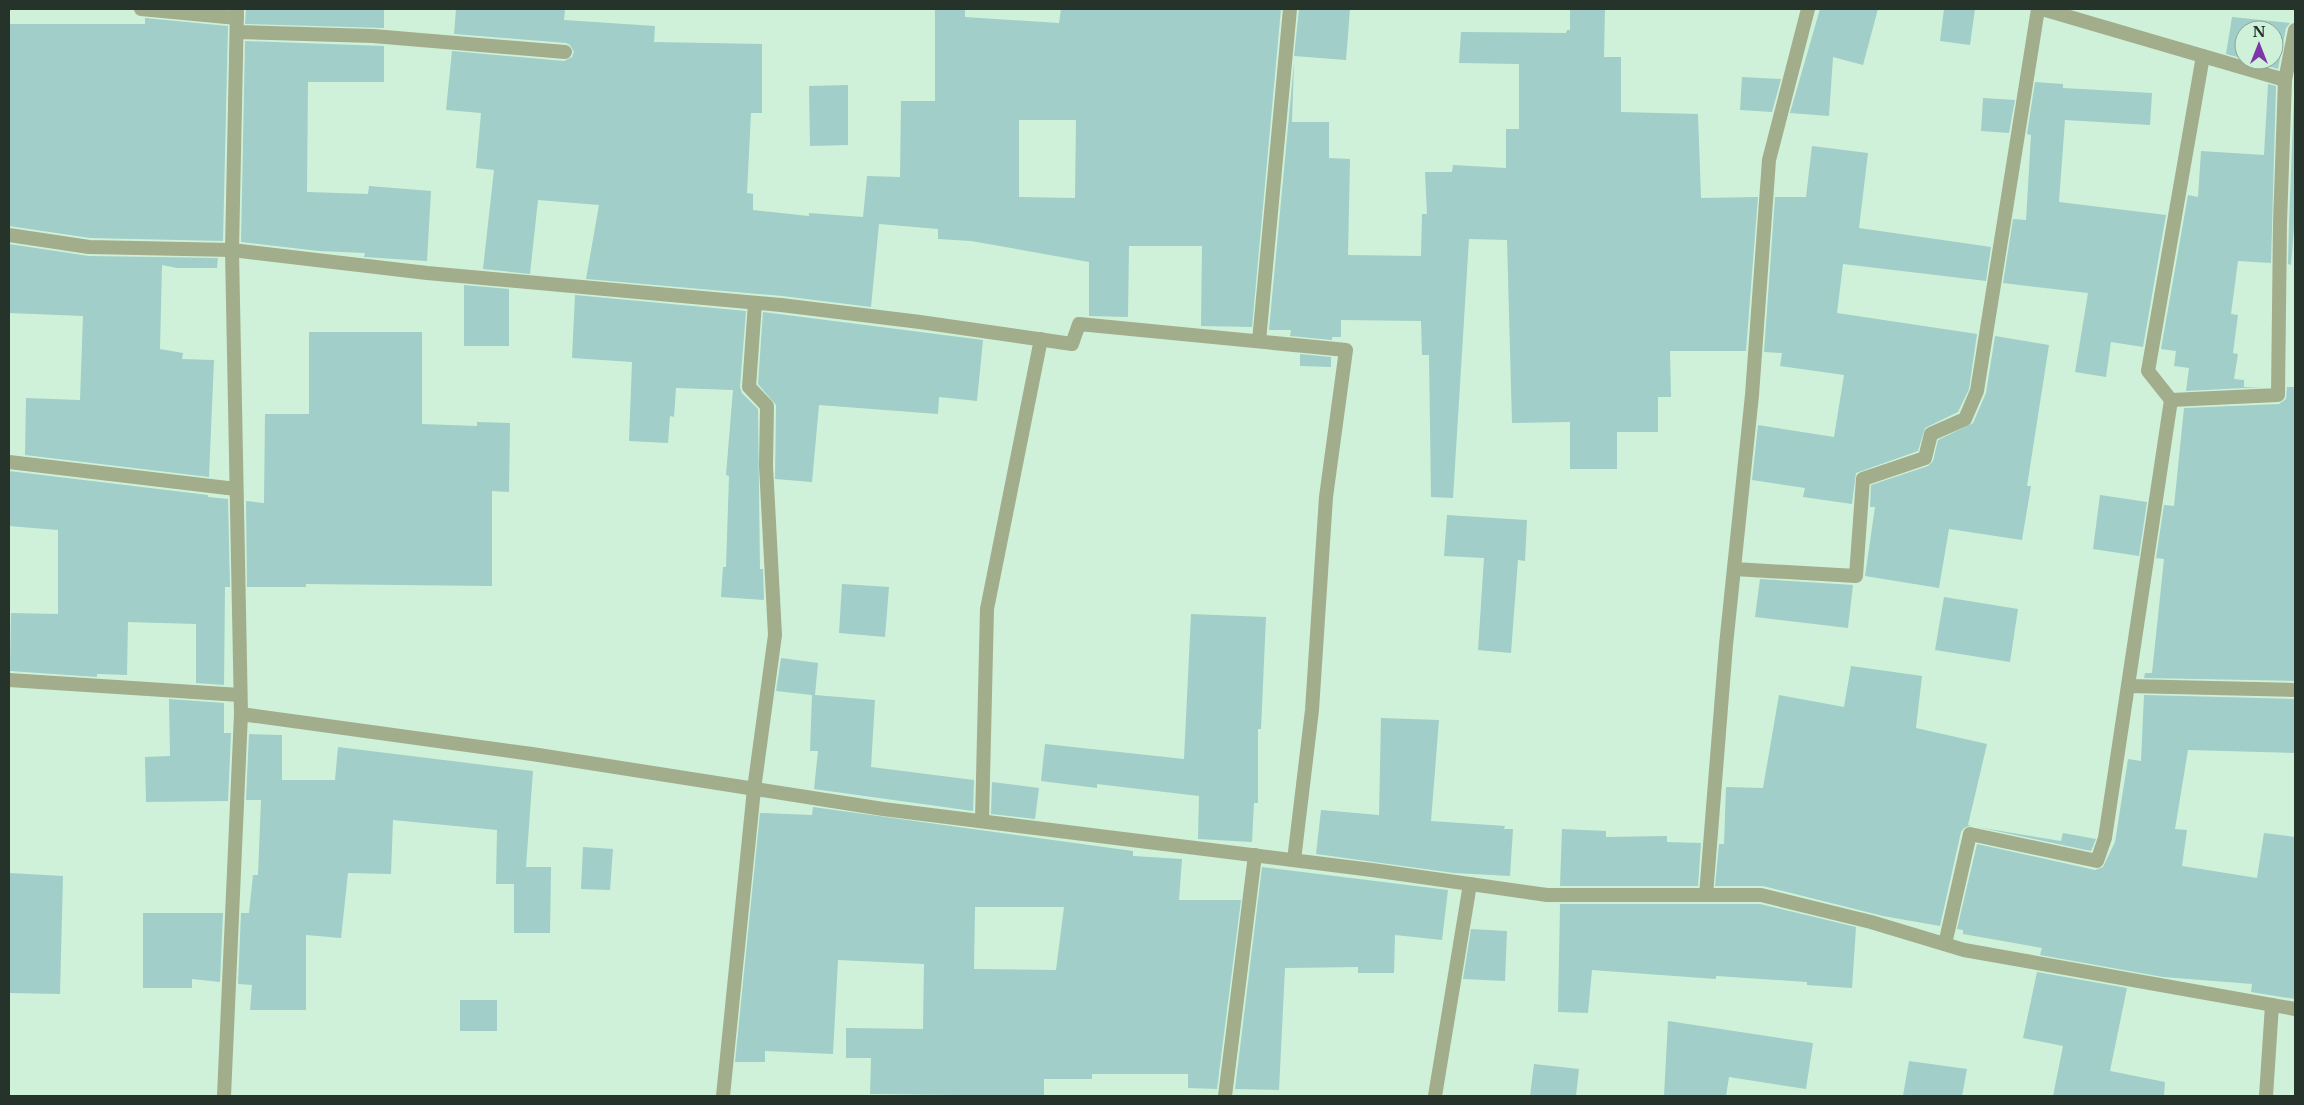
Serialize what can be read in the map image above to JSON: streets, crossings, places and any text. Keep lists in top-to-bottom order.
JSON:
{
  "north": "top"
}
